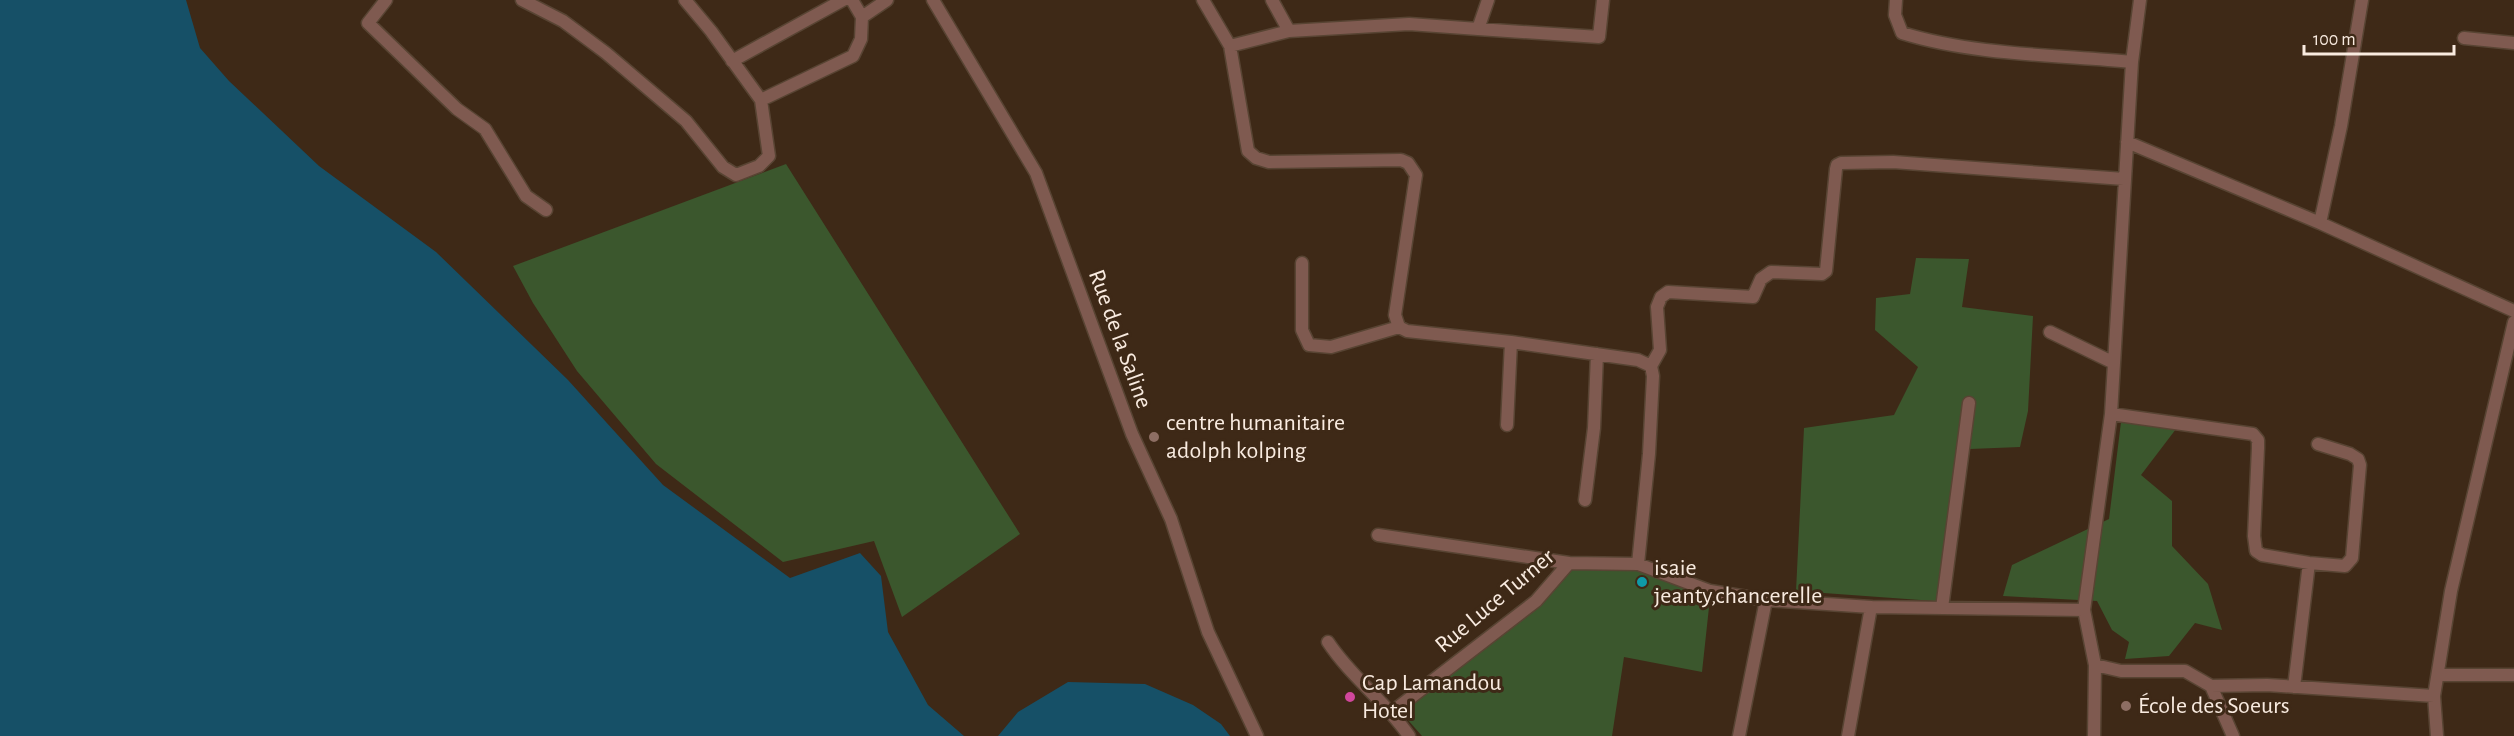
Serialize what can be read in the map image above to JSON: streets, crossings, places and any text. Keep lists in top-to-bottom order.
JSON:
{
  "streets": {
    "street": ["Rue de la Saline", "Rue Luce Turner"]
  },
  "places": [
    "centre humanitaire adolph kolping",
    "isaie jeanty,chancerelle",
    "Cap Lamandou Hotel",
    "École des Soeurs"
  ],
  "scale_bar": "100 m"
}
